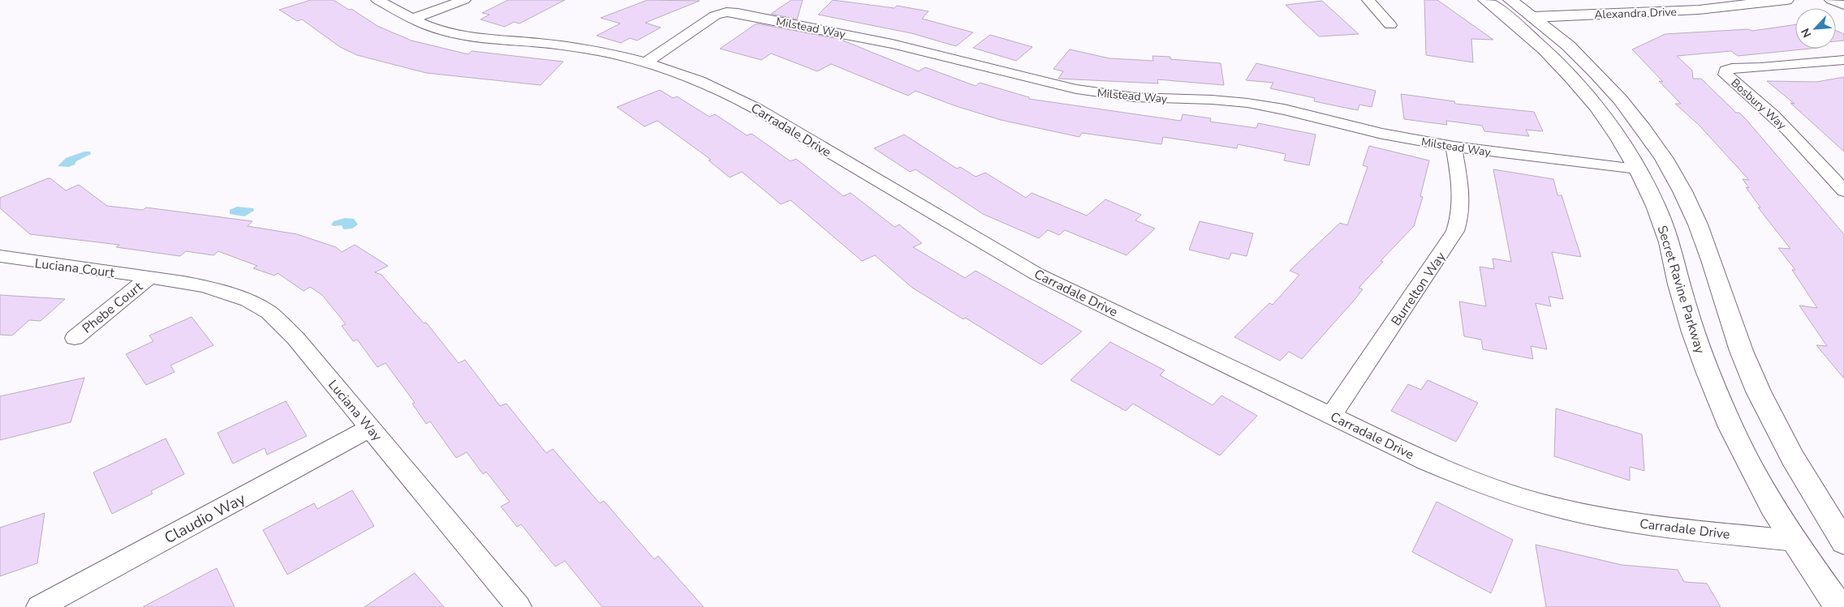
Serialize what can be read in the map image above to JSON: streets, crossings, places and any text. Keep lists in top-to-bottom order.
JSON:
{
  "streets": {
    "main road": ["Alexandra Drive", "Secret Ravine Parkway"],
    "street": [
      "Milstead Way",
      "Bosbury Way",
      "Carradale Drive",
      "Luciana Court",
      "Burrelton Way",
      "Phebe Court",
      "Luciana Way",
      "Claudio Way"
    ]
  },
  "crossings": [
    ["Alexandra Drive", "Secret Ravine Parkway"],
    ["Milstead Way", "Carradale Drive"],
    ["Milstead Way", "Burrelton Way"],
    ["Milstead Way", "Secret Ravine Parkway"],
    ["Carradale Drive", "Burrelton Way"],
    ["Carradale Drive", "Secret Ravine Parkway"],
    ["Luciana Court", "Phebe Court"],
    ["Luciana Court", "Luciana Way"],
    ["Phebe Court", "Luciana Way"],
    ["Luciana Way", "Claudio Way"]
  ],
  "north": "bottom left"
}
